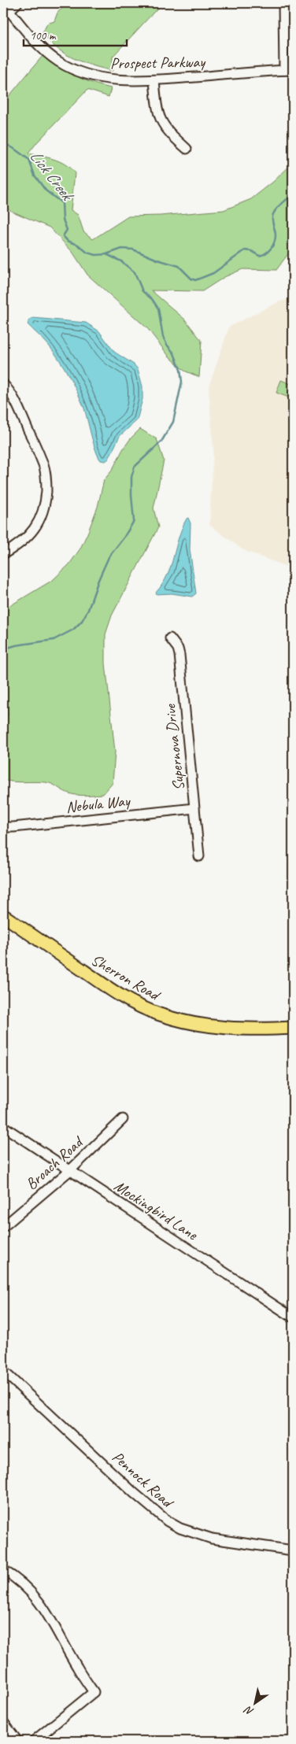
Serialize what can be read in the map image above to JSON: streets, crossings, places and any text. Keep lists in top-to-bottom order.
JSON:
{
  "streets": {
    "main road": ["Sherron Road"],
    "street": [
      "Prospect Parkway",
      "Supernova Drive",
      "Nebula Way",
      "Broach Road",
      "Mockingbird Lane",
      "Pennock Road"
    ]
  },
  "crossings": [
    ["Supernova Drive", "Nebula Way"],
    ["Broach Road", "Mockingbird Lane"]
  ],
  "water": ["Lick Creek"],
  "scale_bar": "100 m",
  "north": "bottom left"
}
